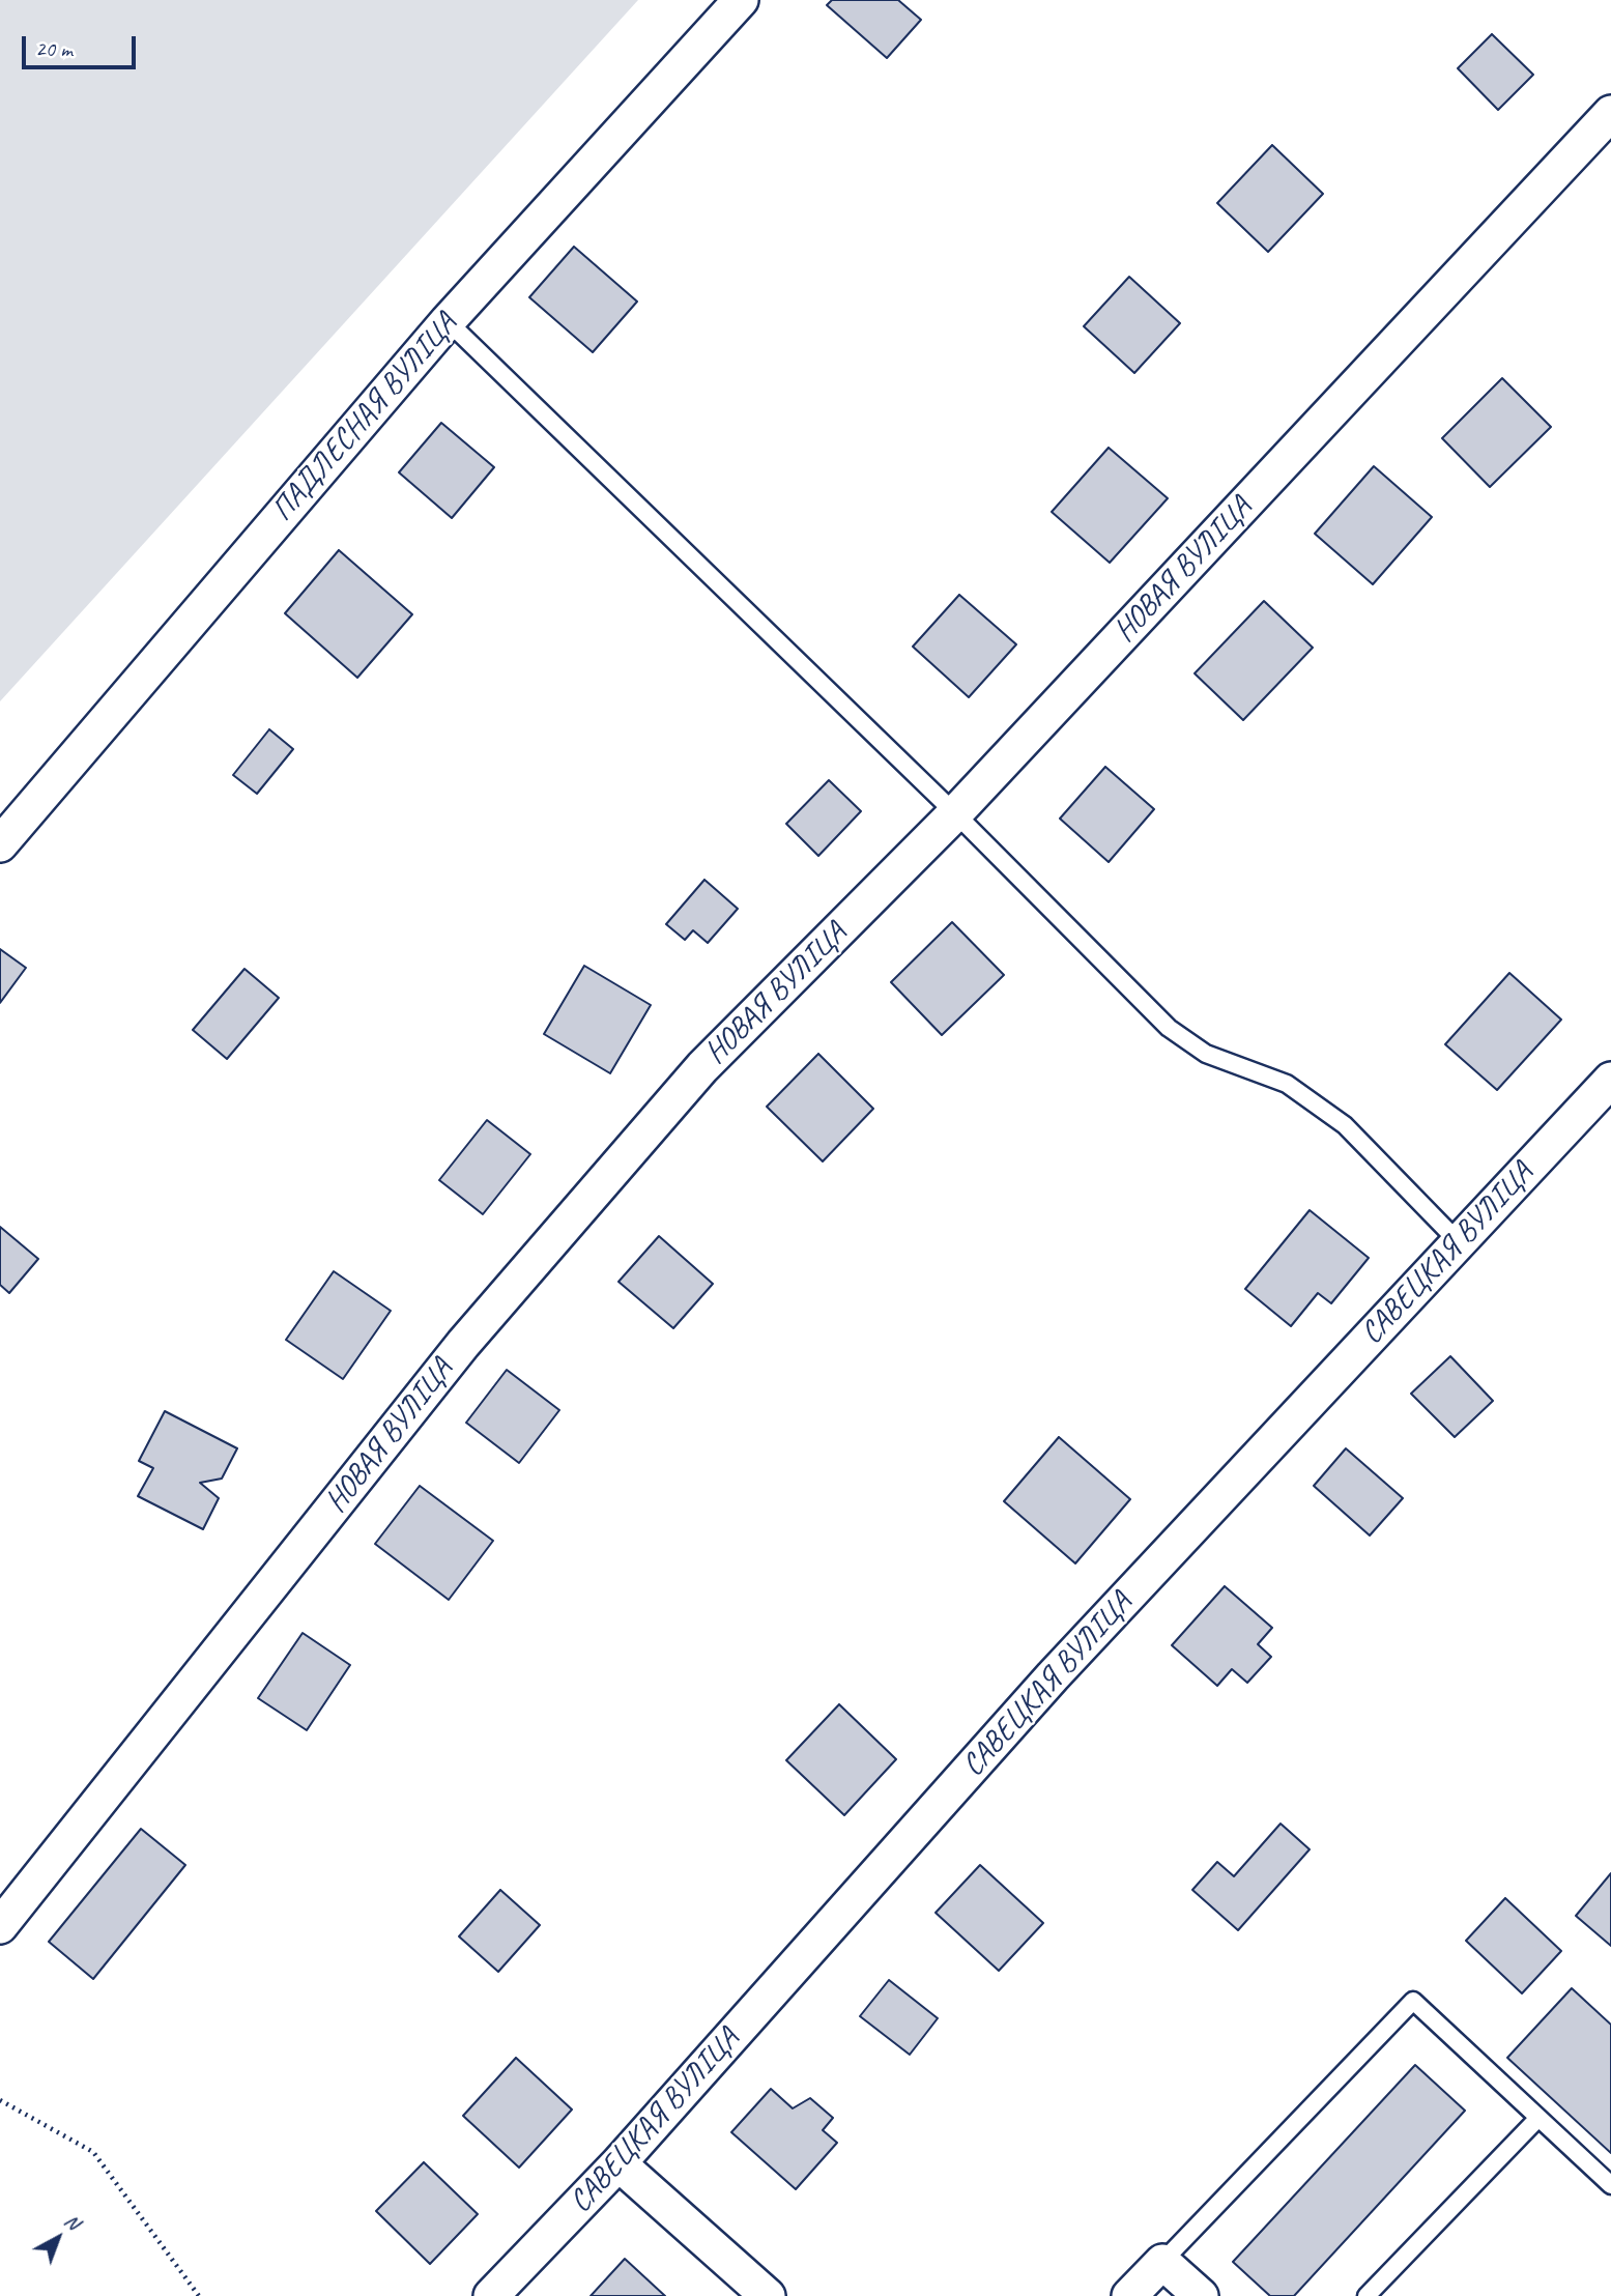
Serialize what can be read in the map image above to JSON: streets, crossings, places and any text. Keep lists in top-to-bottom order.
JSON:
{
  "streets": {
    "street": ["ПАДЛЕСНАЯ ВУЛІЦА", "НОВАЯ ВУЛІЦА", "САВЕЦКАЯ ВУЛІЦА"]
  },
  "scale_bar": "20 m",
  "north": "top right"
}
